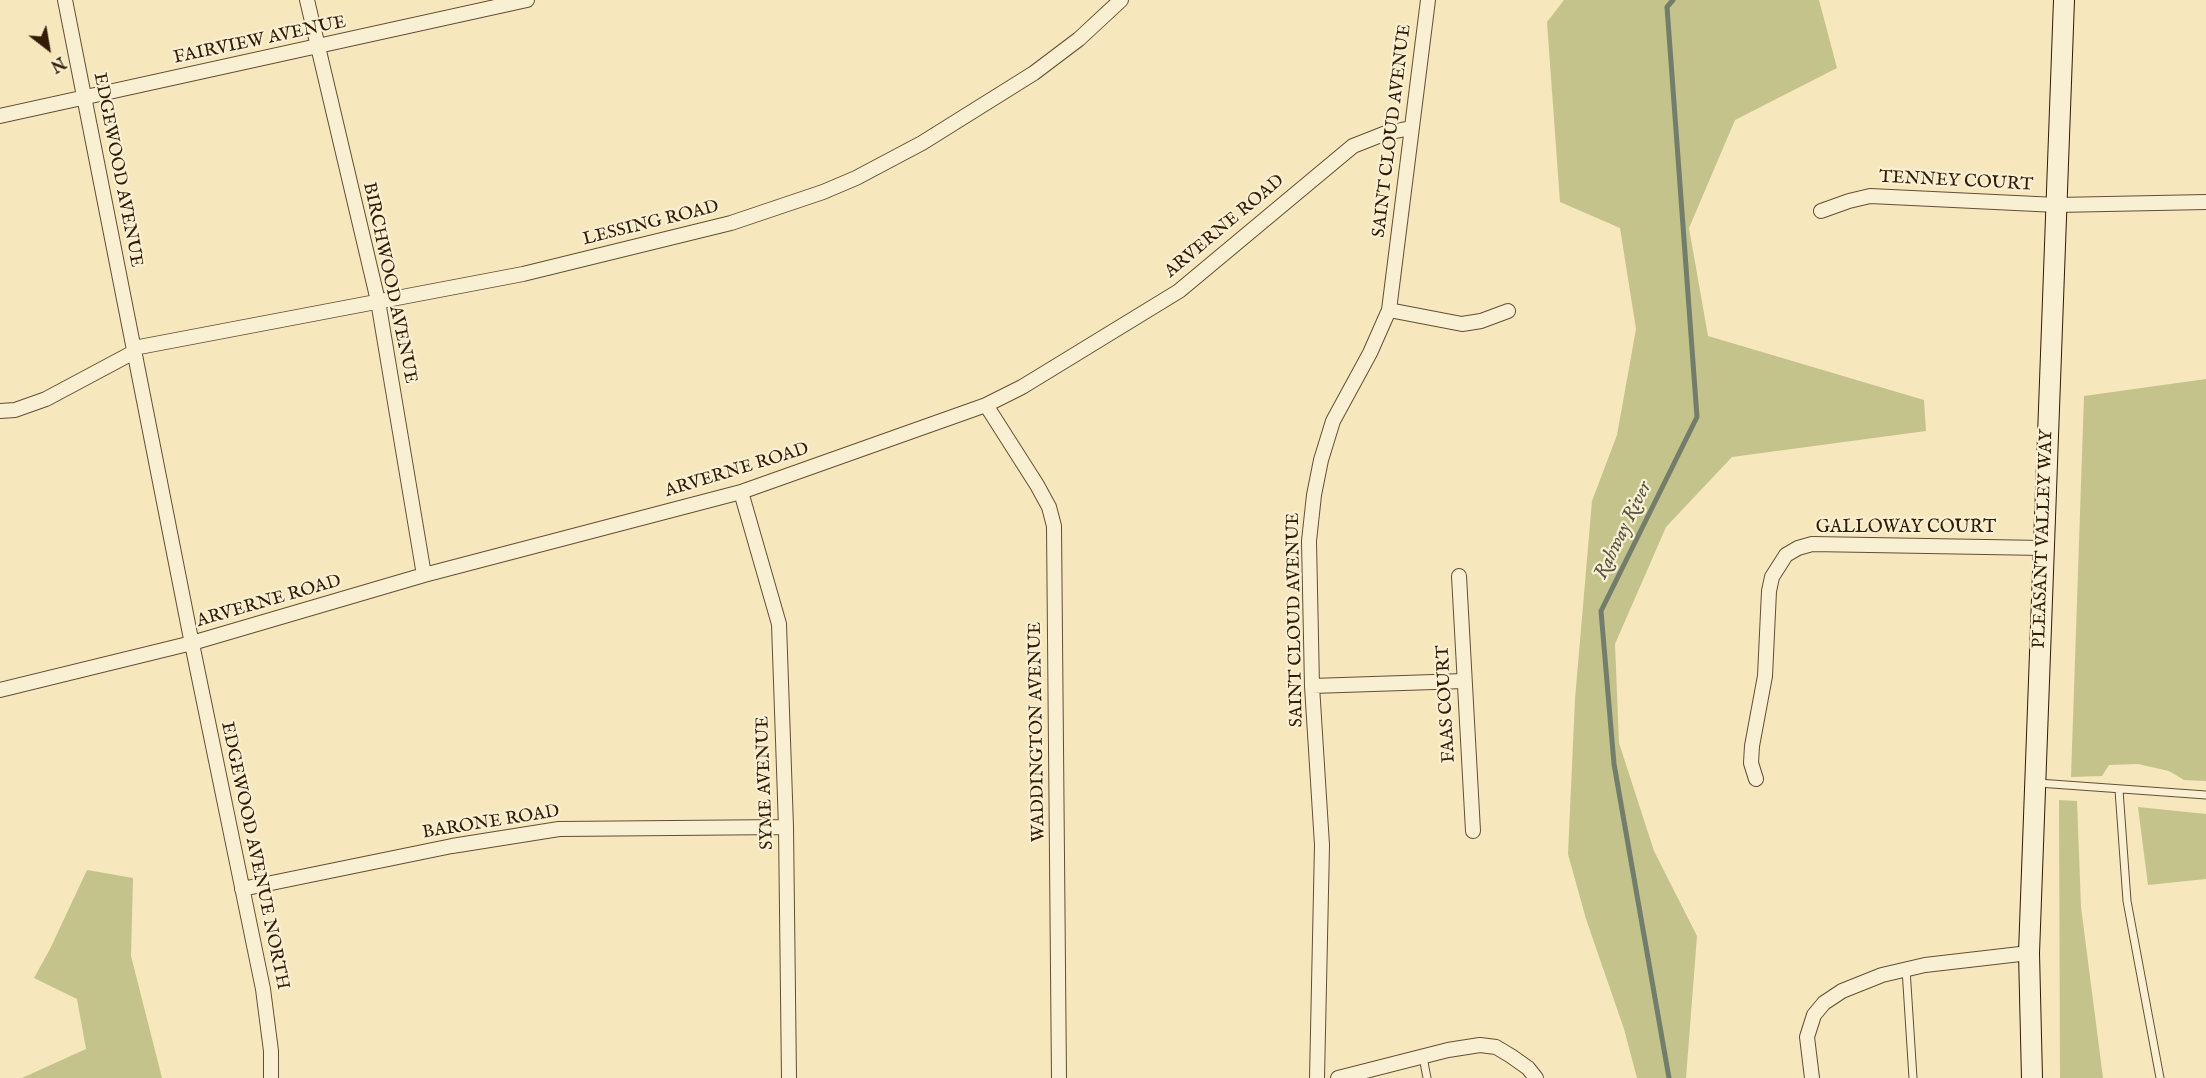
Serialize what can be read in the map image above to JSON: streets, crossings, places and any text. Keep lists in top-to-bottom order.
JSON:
{
  "streets": {
    "main road": ["PLEASANT VALLEY WAY"],
    "street": [
      "FAIRVIEW AVENUE",
      "SAINT CLOUD AVENUE",
      "EDGEWOOD AVENUE",
      "TENNEY COURT",
      "LESSING ROAD",
      "ARVERNE ROAD",
      "BIRCHWOOD AVENUE",
      "GALLOWAY COURT",
      "FAAS COURT",
      "WADDINGTON AVENUE",
      "SYME AVENUE",
      "BARONE ROAD",
      "EDGEWOOD AVENUE NORTH"
    ]
  },
  "crossings": [
    ["FAIRVIEW AVENUE", "EDGEWOOD AVENUE"],
    ["FAIRVIEW AVENUE", "BIRCHWOOD AVENUE"],
    ["SAINT CLOUD AVENUE", "ARVERNE ROAD"],
    ["EDGEWOOD AVENUE", "LESSING ROAD"],
    ["EDGEWOOD AVENUE", "ARVERNE ROAD"],
    ["EDGEWOOD AVENUE", "EDGEWOOD AVENUE NORTH"],
    ["TENNEY COURT", "PLEASANT VALLEY WAY"],
    ["LESSING ROAD", "BIRCHWOOD AVENUE"],
    ["ARVERNE ROAD", "BIRCHWOOD AVENUE"],
    ["ARVERNE ROAD", "WADDINGTON AVENUE"],
    ["ARVERNE ROAD", "SYME AVENUE"],
    ["ARVERNE ROAD", "EDGEWOOD AVENUE NORTH"],
    ["GALLOWAY COURT", "PLEASANT VALLEY WAY"],
    ["SYME AVENUE", "BARONE ROAD"],
    ["BARONE ROAD", "EDGEWOOD AVENUE NORTH"]
  ],
  "water": ["Rahway River"],
  "north": "bottom right"
}
